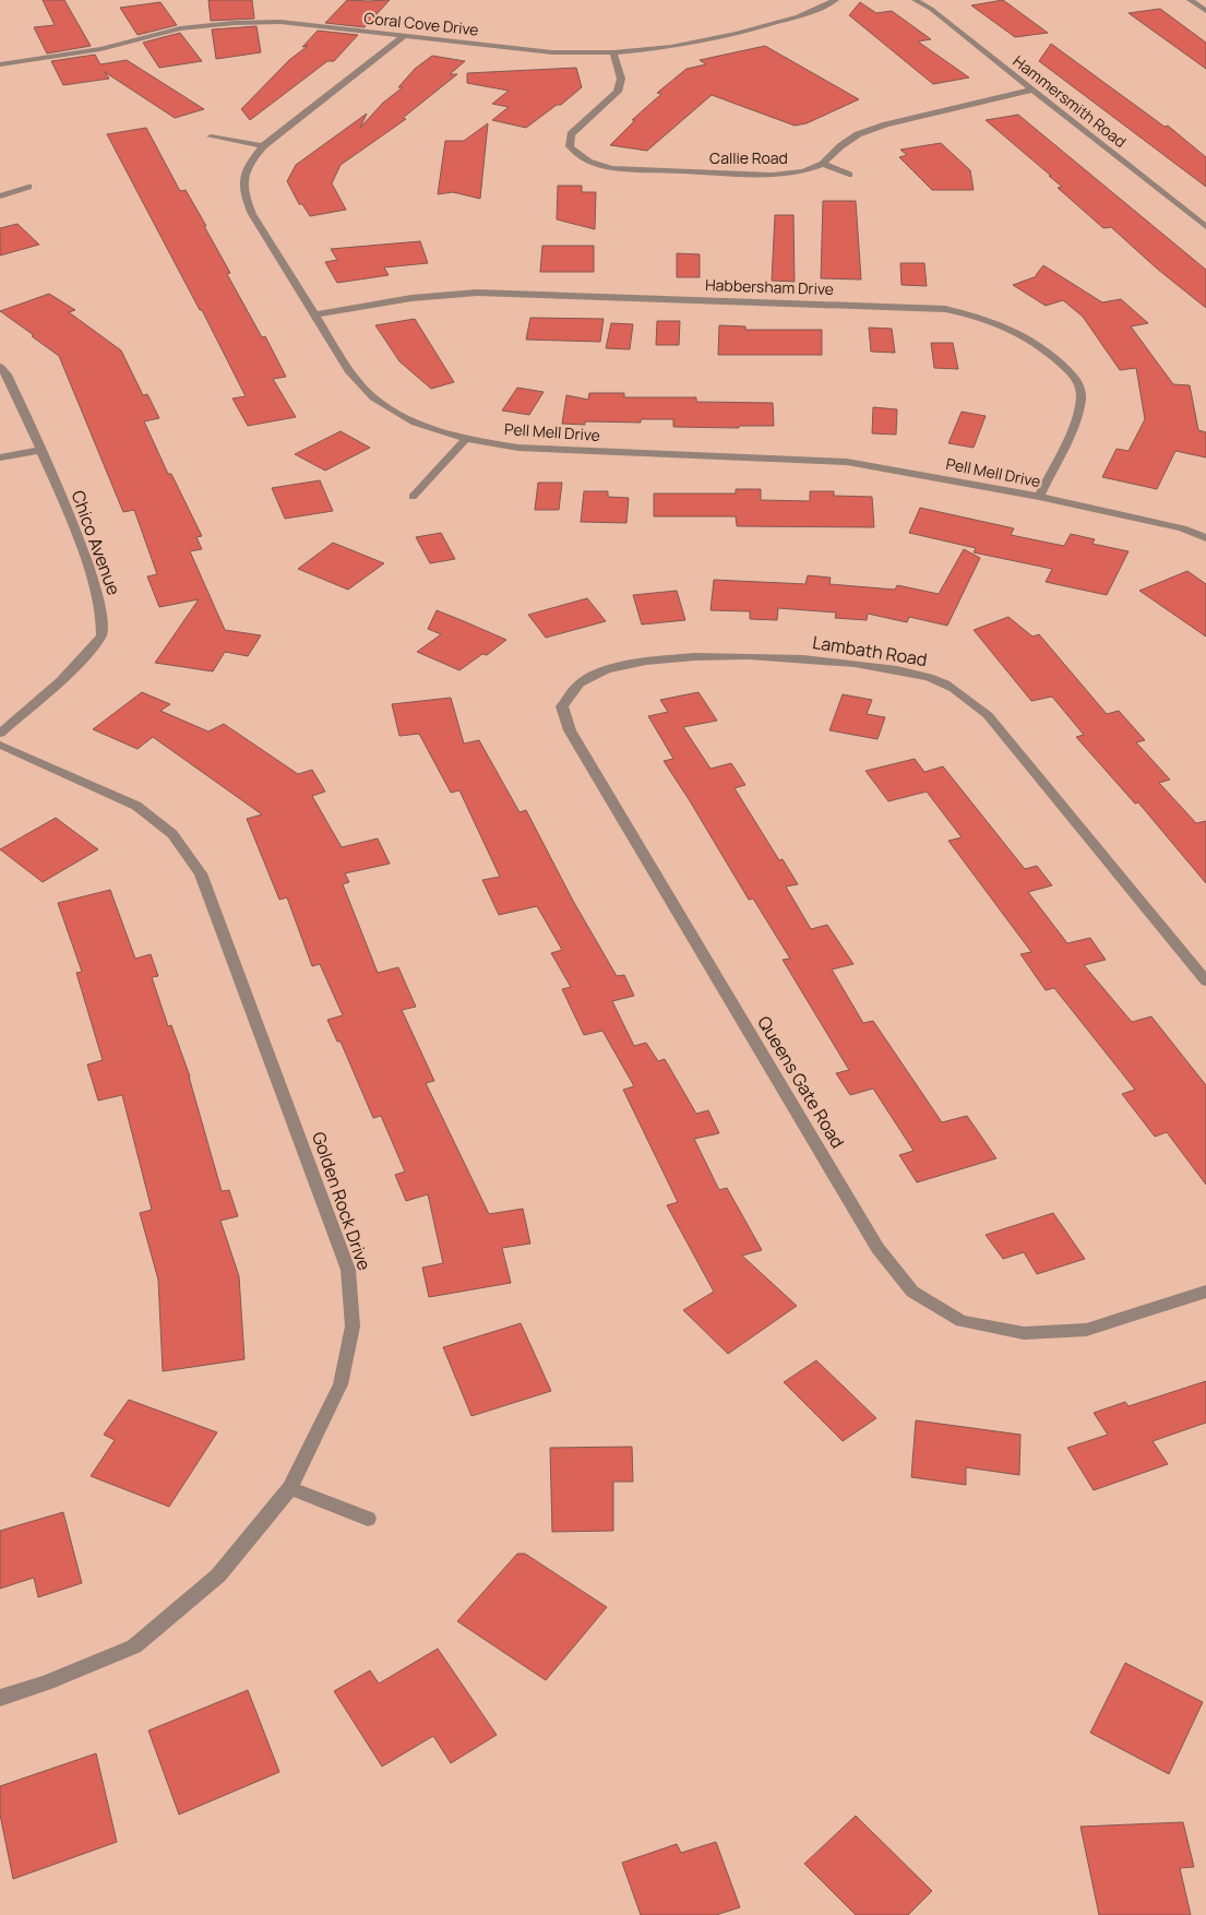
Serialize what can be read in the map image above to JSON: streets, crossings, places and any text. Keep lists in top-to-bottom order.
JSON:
{
  "streets": {
    "street": [
      "Coral Cove Drive",
      "Hammersmith Road",
      "Callie Road",
      "Habbersham Drive",
      "Pell Mell Drive",
      "Chico Avenue",
      "Lambath Road",
      "Queens Gate Road",
      "Golden Rock Drive"
    ]
  },
  "crossings": [
    ["Coral Cove Drive", "Callie Road"],
    ["Coral Cove Drive", "Pell Mell Drive"],
    ["Hammersmith Road", "Callie Road"],
    ["Habbersham Drive", "Pell Mell Drive"],
    ["Lambath Road", "Queens Gate Road"]
  ]
}
